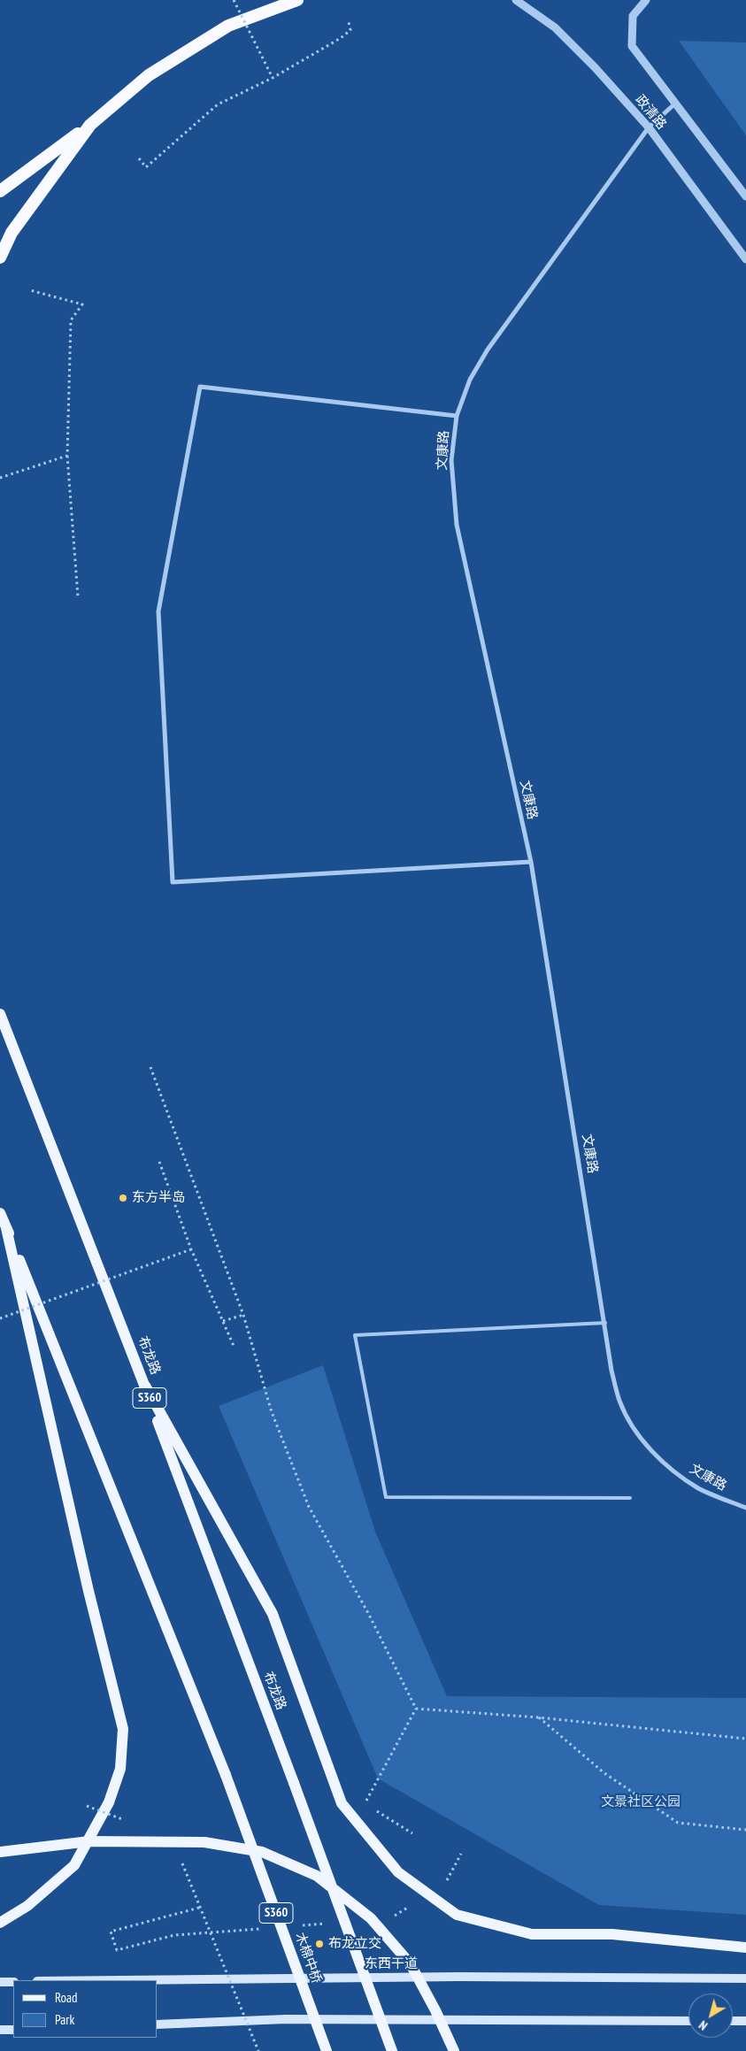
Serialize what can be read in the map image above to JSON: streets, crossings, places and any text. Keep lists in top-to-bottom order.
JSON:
{
  "streets": {
    "main road": [
      "布龙路",
      "S360",
      "木棉中桥",
      "东西干道"
    ],
    "street": ["政清路", "文康路"]
  },
  "crossings": [
    ["政清路", "文康路"],
    ["S360", "木棉中桥"]
  ],
  "parks": ["文景社区公园"],
  "places": ["东方半岛", "布龙立交"],
  "legend": ["Road", "Park"],
  "north": "bottom left"
}
